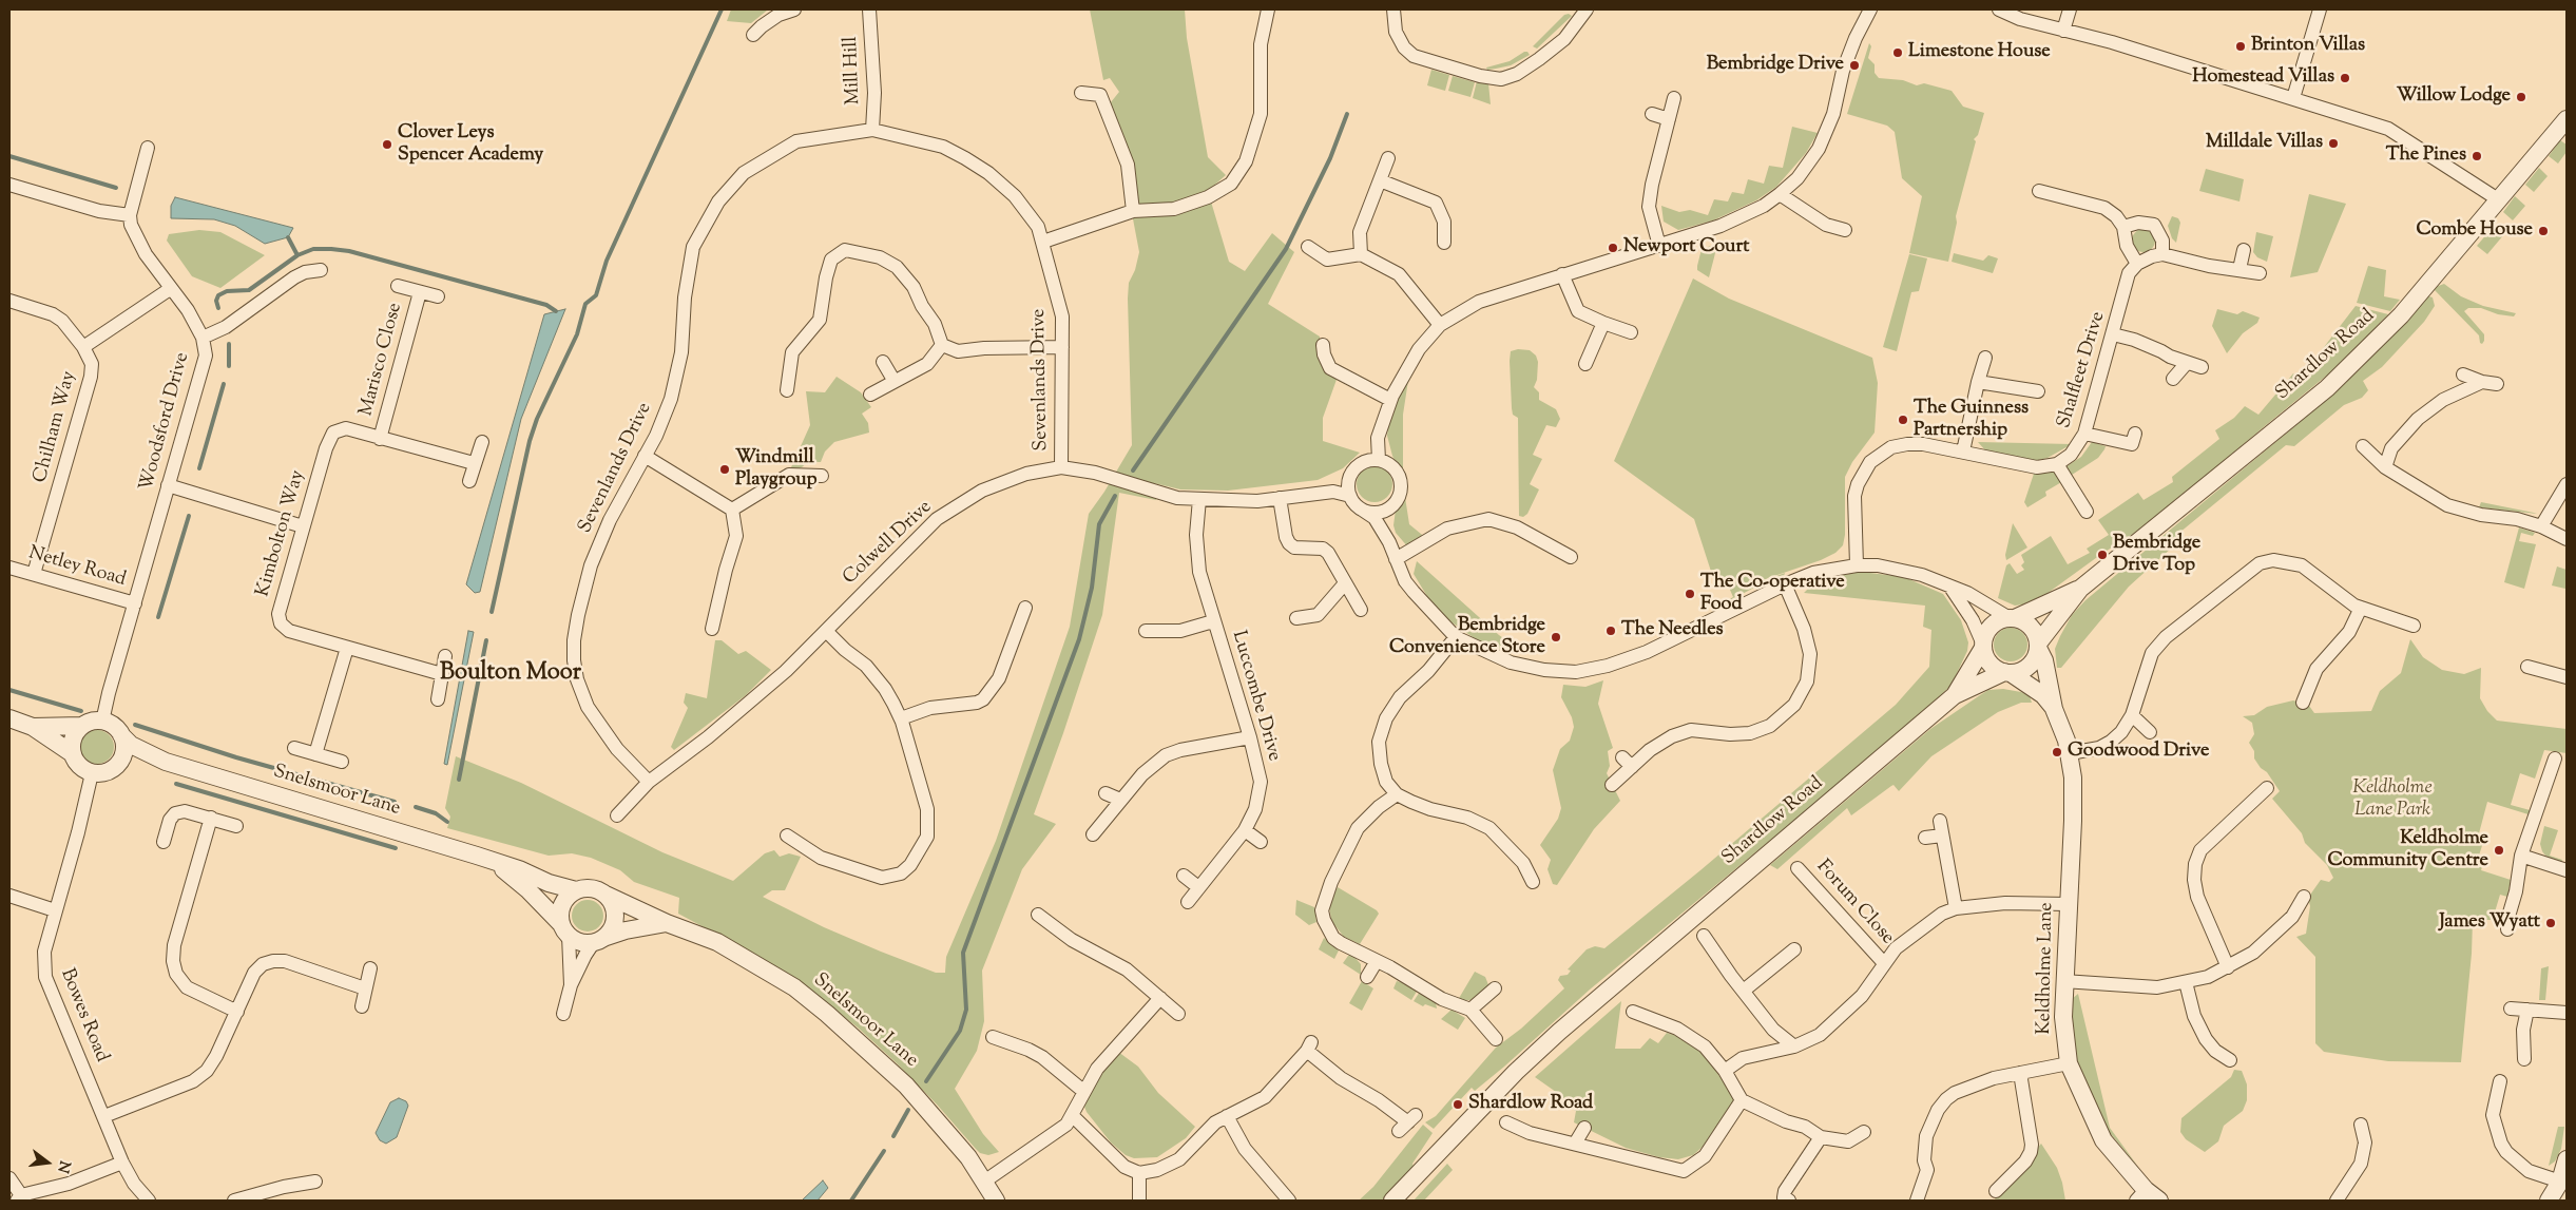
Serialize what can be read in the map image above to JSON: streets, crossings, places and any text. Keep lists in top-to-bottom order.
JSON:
{
  "streets": {
    "street": [
      "Mill Hill",
      "Shardlow Road",
      "Marisco Close",
      "Shalfleet Drive",
      "Sevenlands Drive",
      "Woodsford Drive",
      "Chilham Way",
      "Kimbolton Way",
      "Colwell Drive",
      "Netley Road",
      "Luccombe Drive",
      "Snelsmoor Lane",
      "Forum Close",
      "Keldholme Lane",
      "Bowes Road"
    ]
  },
  "crossings": [
    ["Mill Hill", "Sevenlands Drive"],
    ["Shardlow Road", "Keldholme Lane"],
    ["Marisco Close", "Kimbolton Way"],
    ["Sevenlands Drive", "Colwell Drive"],
    ["Woodsford Drive", "Netley Road"],
    ["Woodsford Drive", "Snelsmoor Lane"],
    ["Woodsford Drive", "Bowes Road"],
    ["Chilham Way", "Netley Road"],
    ["Colwell Drive", "Luccombe Drive"],
    ["Snelsmoor Lane", "Bowes Road"]
  ],
  "districts": ["Boulton Moor"],
  "parks": ["Keldholme Lane Park"],
  "places": [
    "Brinton Villas",
    "Limestone House",
    "Bembridge Drive",
    "Homestead Villas",
    "Willow Lodge",
    "Milldale Villas",
    "Clover Leys Spencer Academy",
    "The Pines",
    "Combe House",
    "Newport Court",
    "The Guinness Partnership",
    "Windmill Playgroup",
    "Bembridge Drive Top",
    "The Co-operative Food",
    "The Needles",
    "Bembridge Convenience Store",
    "Goodwood Drive",
    "Keldholme Community Centre",
    "James Wyatt",
    "Shardlow Road"
  ],
  "north": "right"
}
